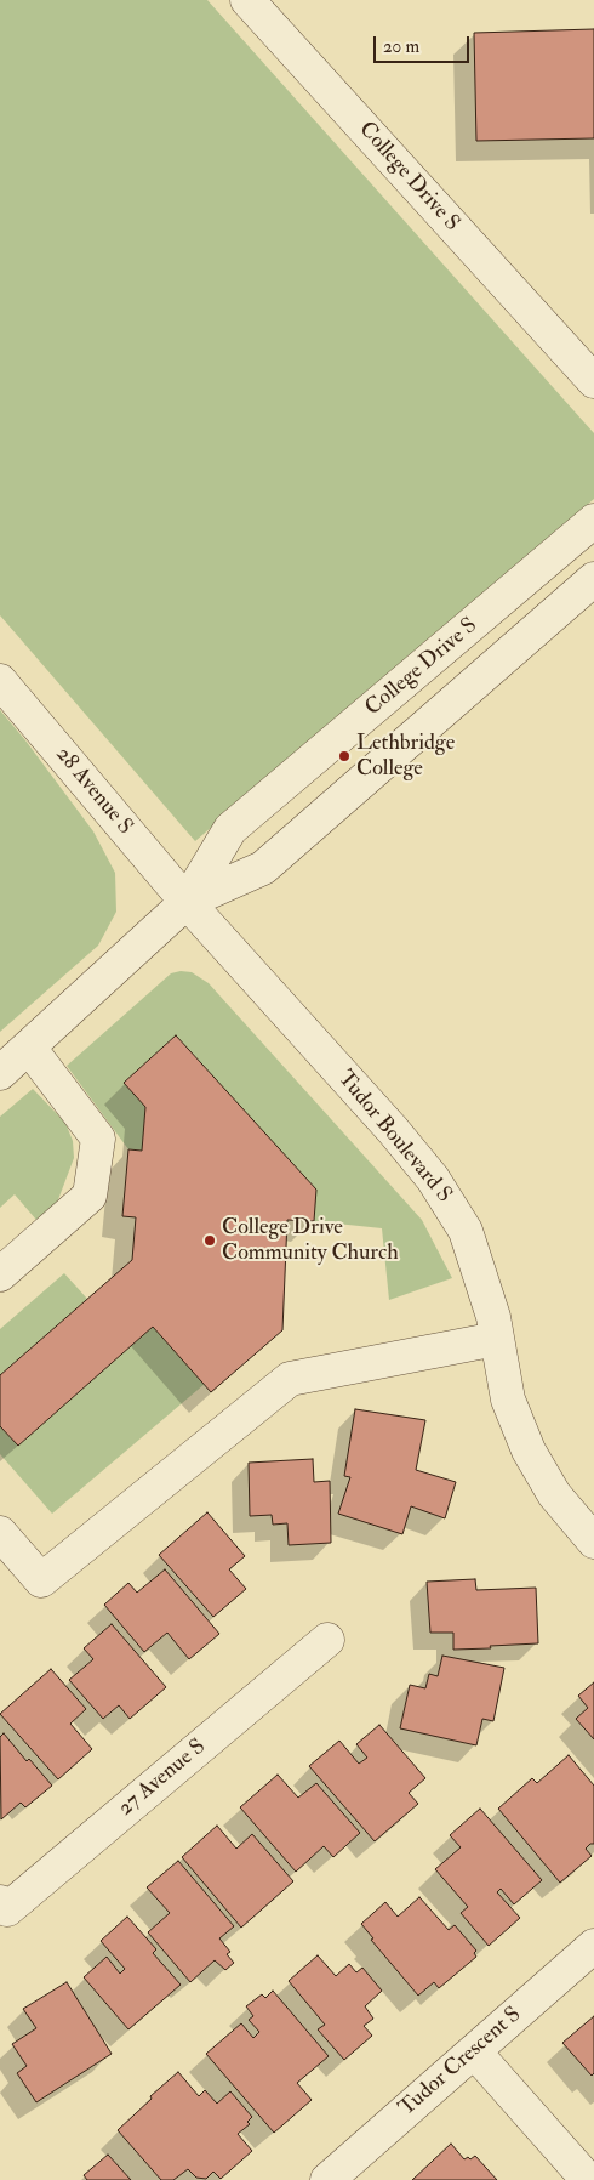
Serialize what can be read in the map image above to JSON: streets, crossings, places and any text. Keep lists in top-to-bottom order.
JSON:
{
  "streets": {
    "street": [
      "College Drive S",
      "28 Avenue S",
      "Tudor Boulevard S",
      "27 Avenue S",
      "Tudor Crescent S"
    ]
  },
  "crossings": [
    ["College Drive S", "28 Avenue S"],
    ["College Drive S", "Tudor Boulevard S"],
    ["28 Avenue S", "Tudor Boulevard S"]
  ],
  "places": ["Lethbridge College", "College Drive Community Church"],
  "scale_bar": "20 m"
}
